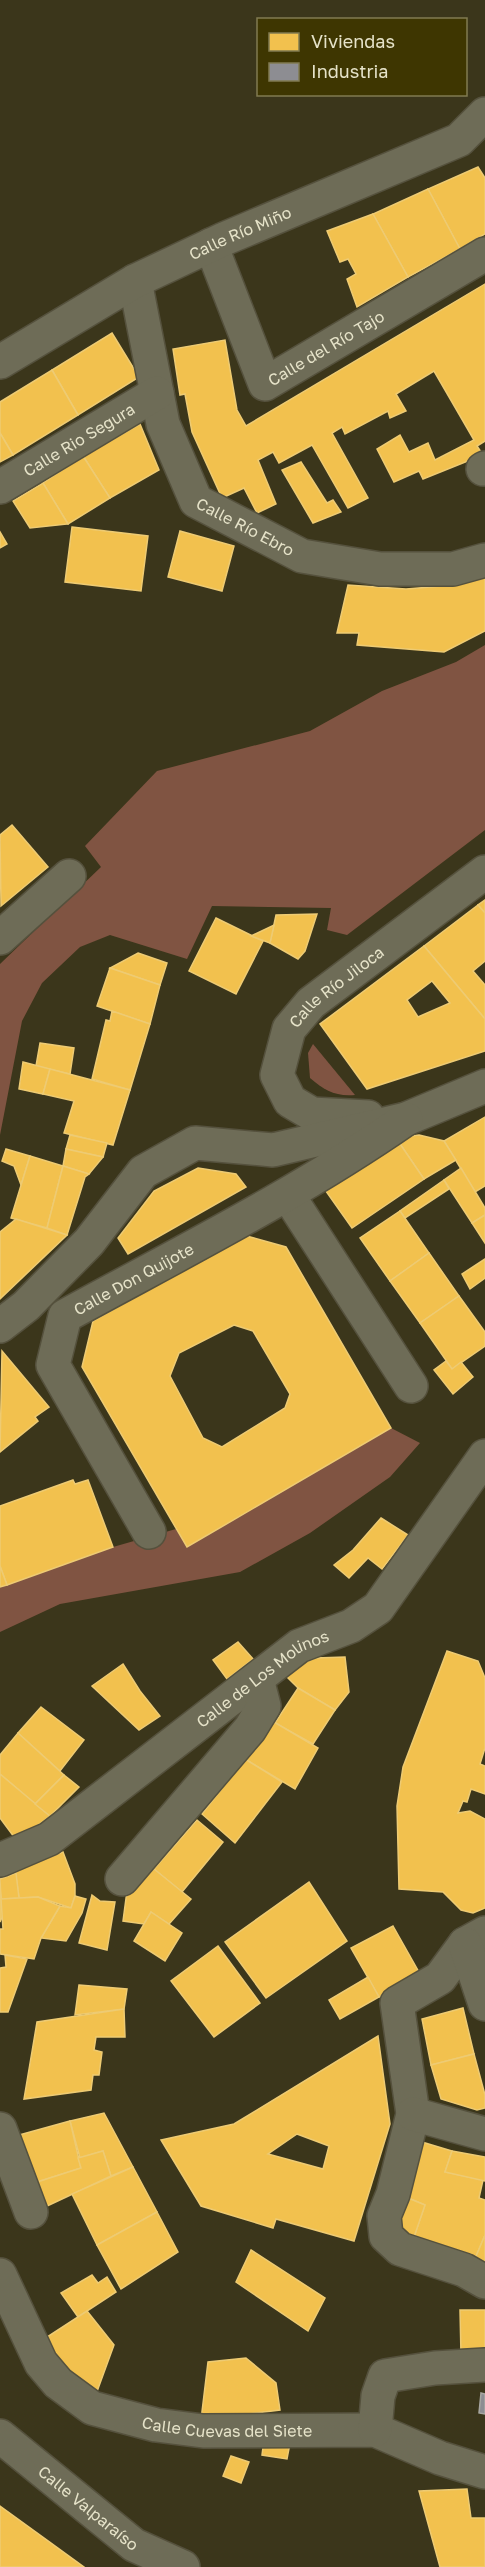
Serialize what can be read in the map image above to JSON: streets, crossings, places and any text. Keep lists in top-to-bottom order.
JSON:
{
  "streets": {
    "street": [
      "Calle Río Miño",
      "Calle del Río Tajo",
      "Calle Rio Segura",
      "Calle Río Ebro",
      "Calle Río Jiloca",
      "Calle Don Quijote",
      "Calle de Los Molinos",
      "Calle Cuevas del Siete",
      "Calle Valparaíso"
    ]
  },
  "crossings": [
    ["Calle Río Miño", "Calle del Río Tajo"],
    ["Calle Río Miño", "Calle Río Ebro"],
    ["Calle Rio Segura", "Calle Río Ebro"],
    ["Calle Río Jiloca", "Calle Don Quijote"]
  ],
  "legend": ["Viviendas", "Industria"]
}
